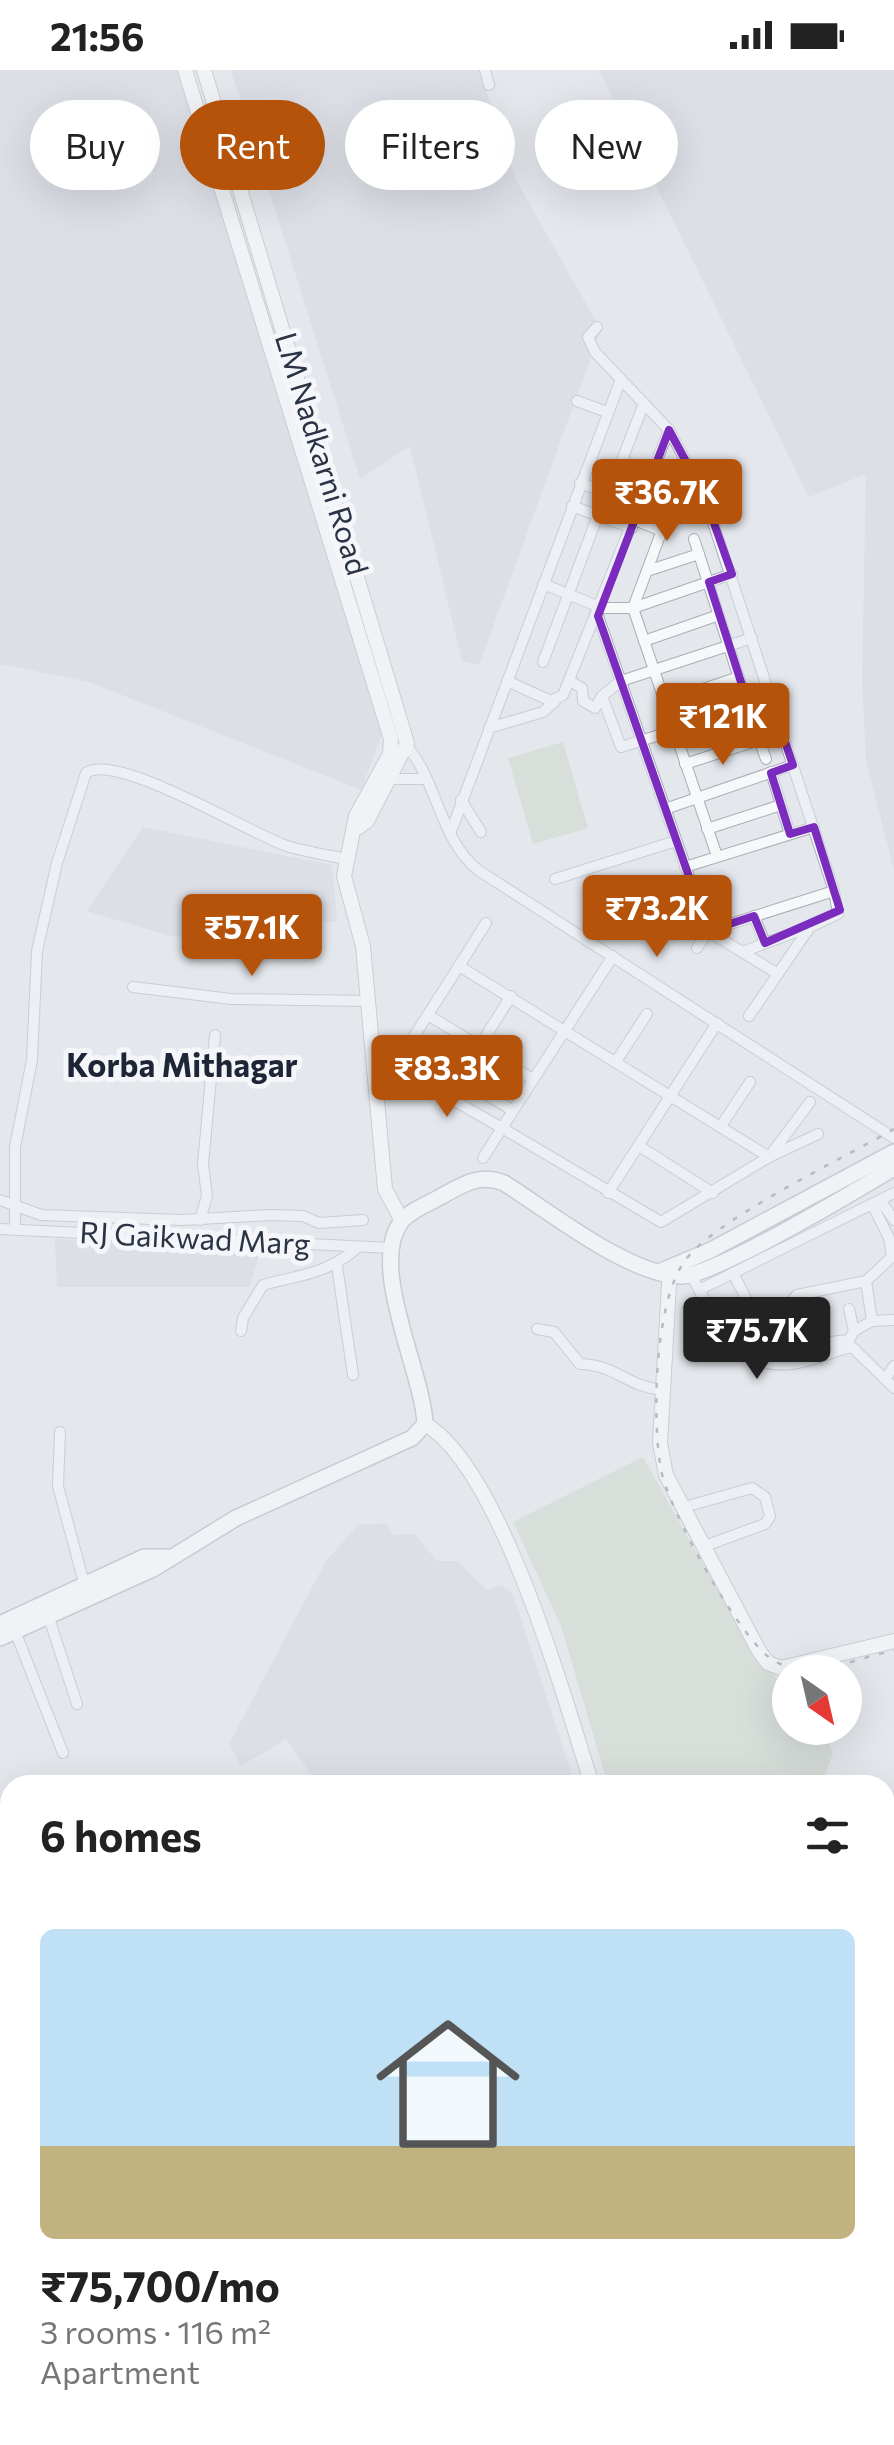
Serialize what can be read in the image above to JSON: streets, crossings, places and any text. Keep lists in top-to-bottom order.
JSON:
{
  "streets": {
    "street": ["LM Nadkarni Road", "RJ Gaikwad Marg"]
  },
  "districts": ["Korba Mithagar"],
  "north": "bottom right",
  "page": {
    "status": "21:56",
    "chip": [
      "Buy",
      "Rent",
      "Filters",
      "New"
    ],
    "price": [
      "₹36.7K",
      "₹121K",
      "₹73.2K",
      "₹57.1K",
      "₹83.3K",
      "₹75.7K"
    ],
    "heading": "6 homes",
    "list": [
      {
        "name": "₹75,700/mo",
        "note": "3 rooms · 116 m² · Apartment"
      }
    ]
  }
}
